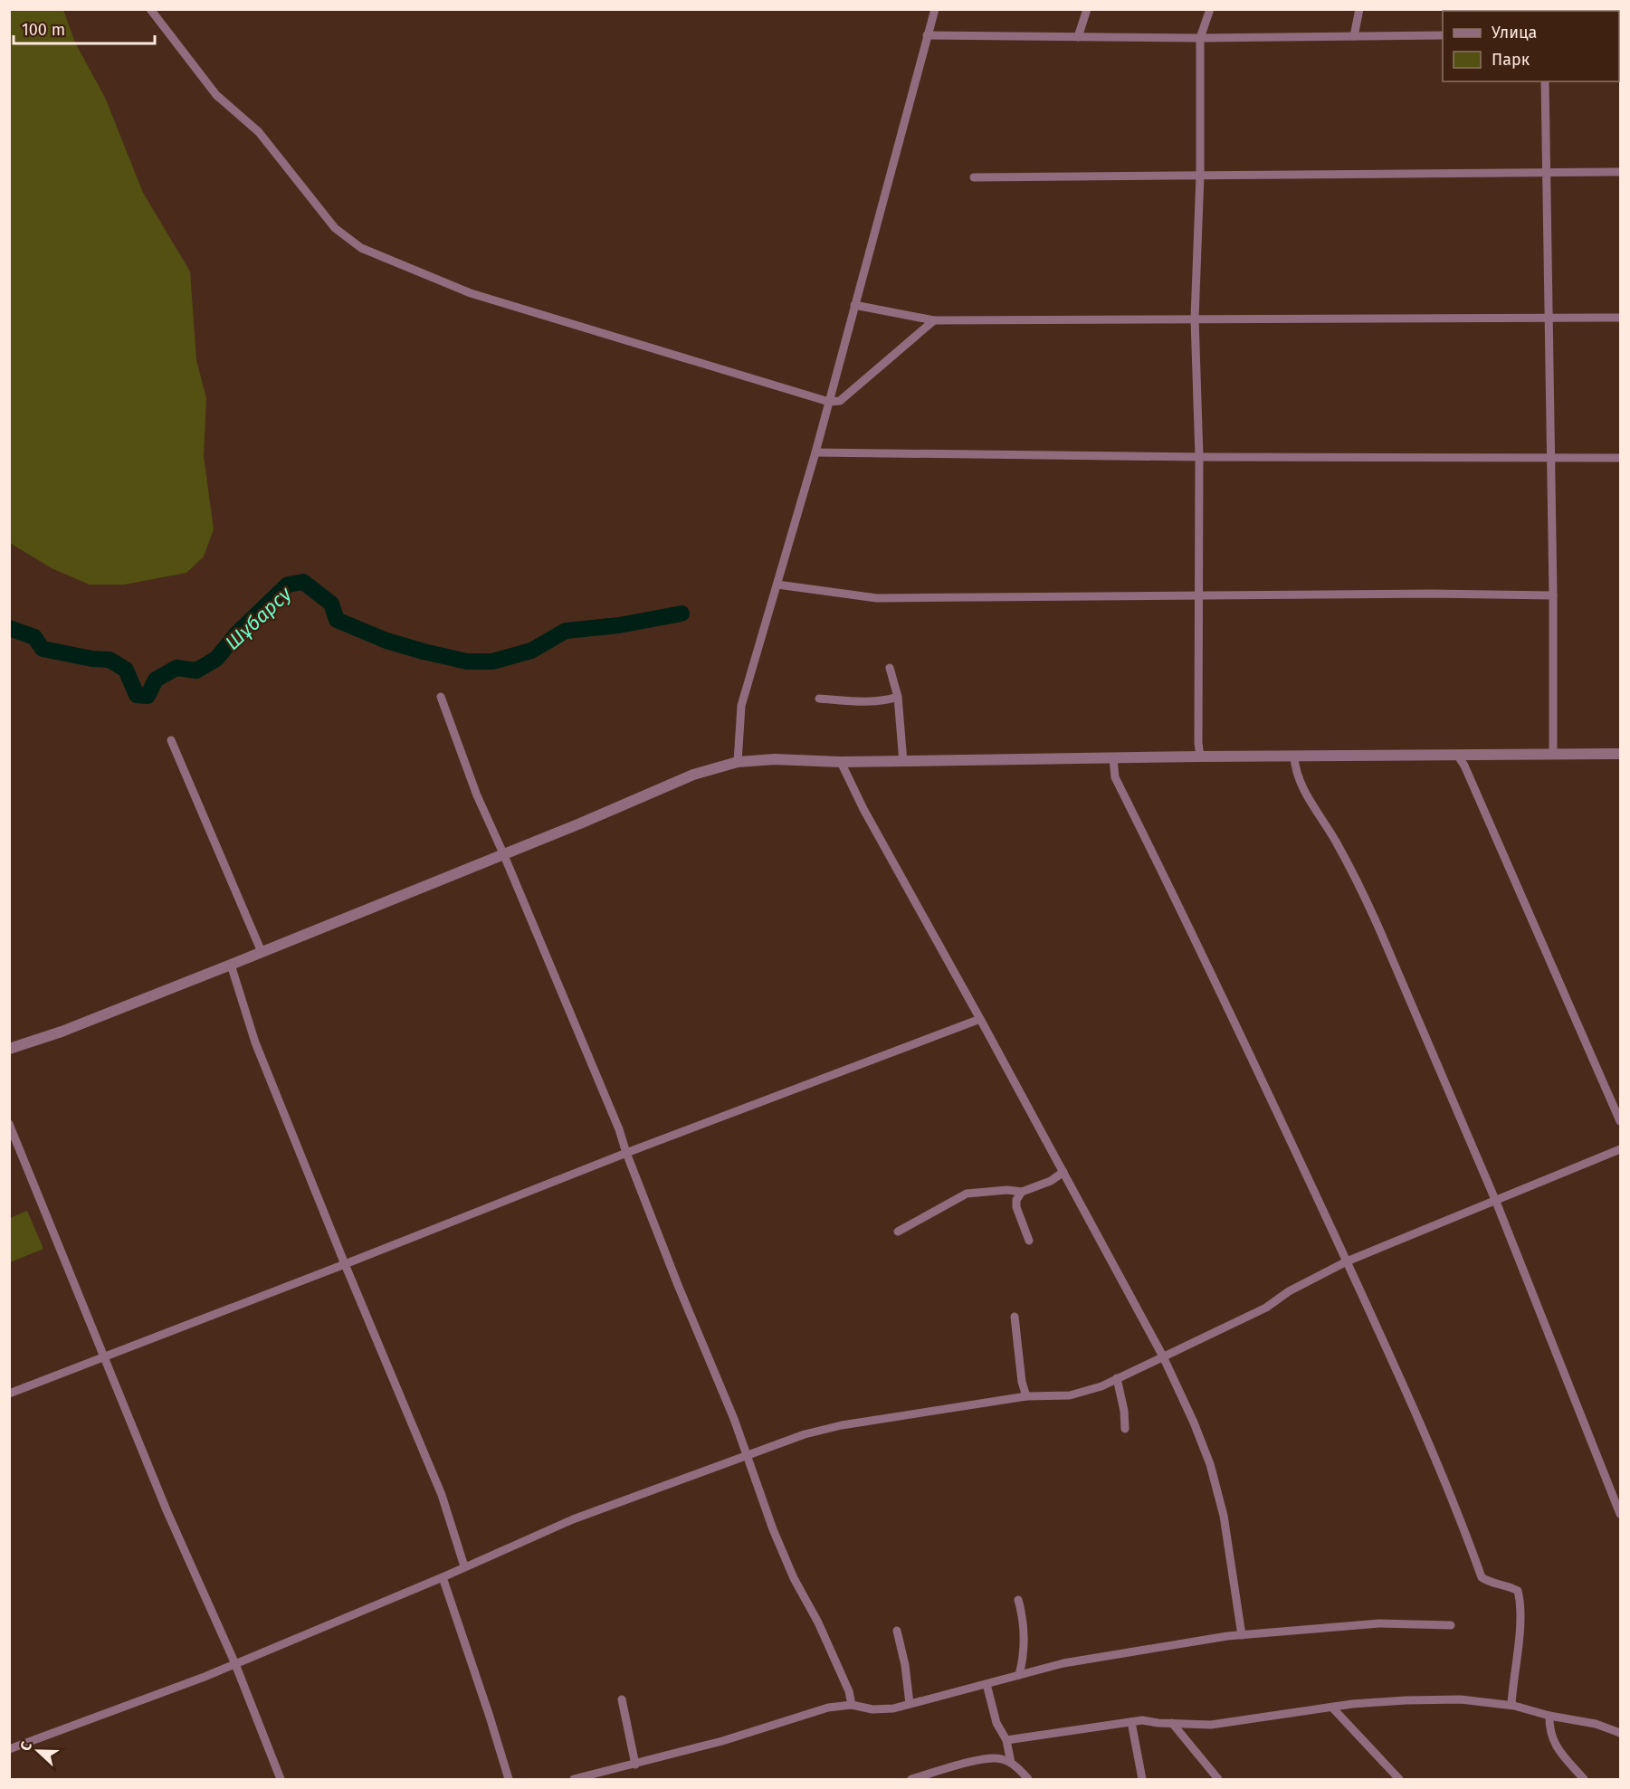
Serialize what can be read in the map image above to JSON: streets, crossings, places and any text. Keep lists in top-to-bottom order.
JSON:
{
  "water": ["Шұбарсу"],
  "legend": ["Улица", "Парк"],
  "scale_bar": "100 m",
  "north": "left"
}
